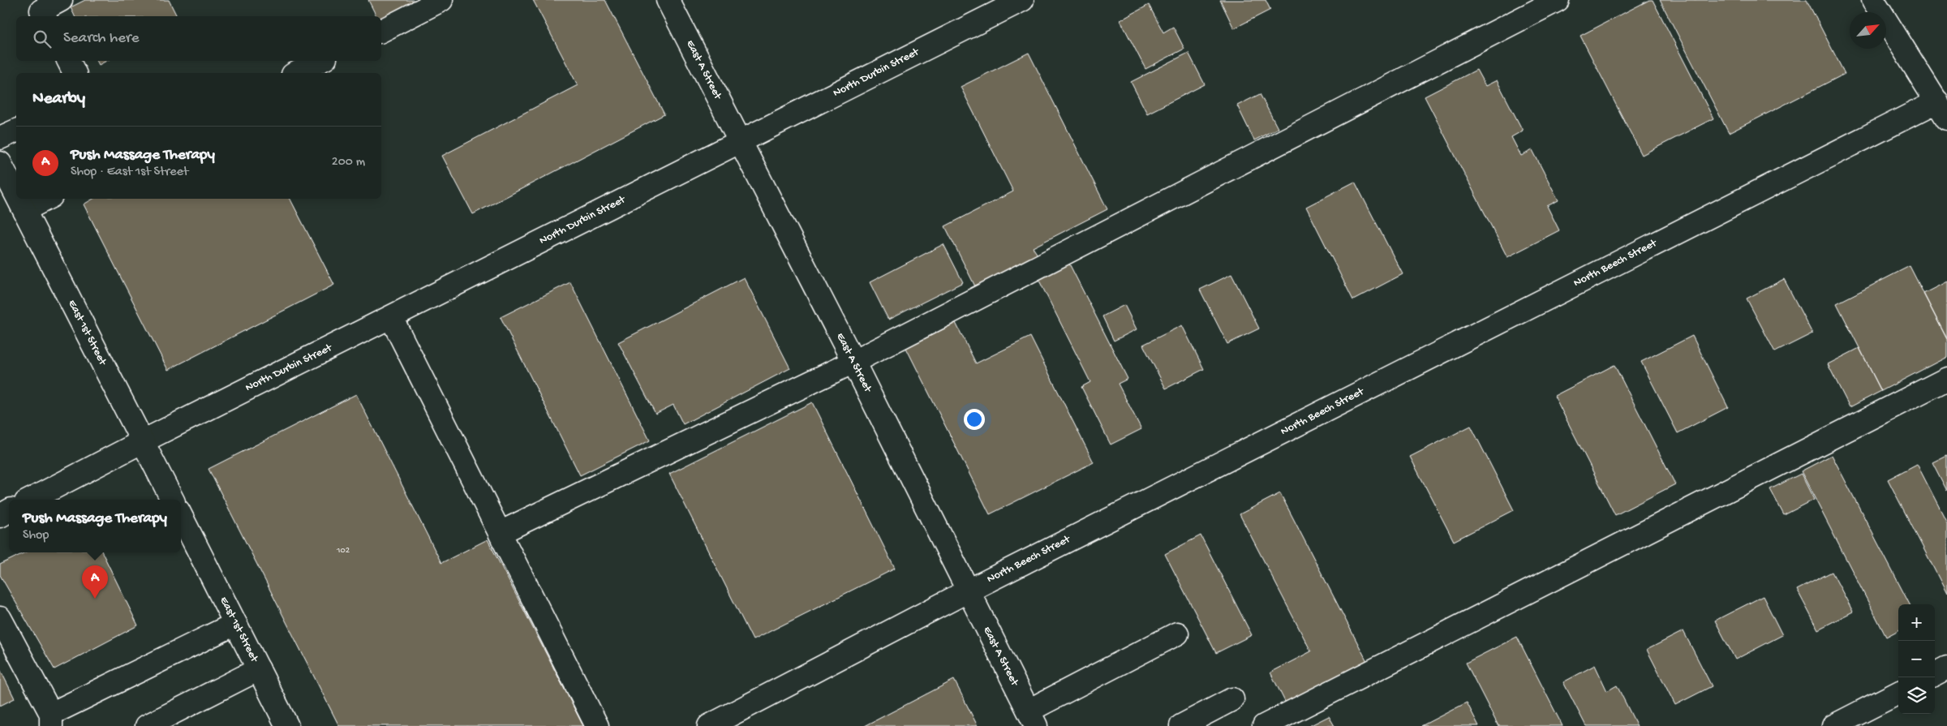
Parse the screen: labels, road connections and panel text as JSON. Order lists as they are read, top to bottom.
{
  "streets": {
    "street": [
      "East A Street",
      "North Durbin Street",
      "North Beech Street",
      "East 1st Street"
    ]
  },
  "crossings": [
    ["East A Street", "North Durbin Street"],
    ["East A Street", "North Beech Street"],
    ["North Durbin Street", "East 1st Street"]
  ],
  "house_numbers": ["102"],
  "north": "top right",
  "page": {
    "search": "Search here",
    "heading": "Nearby",
    "list": [
      {
        "mark": "A",
        "name": "Push Massage Therapy",
        "note": "Shop · East 1st Street",
        "value": "200 m"
      }
    ],
    "popup": ["Push Massage Therapy", "Shop"],
    "pins": "A",
    "map_buttons": ["+", "−"]
  }
}
